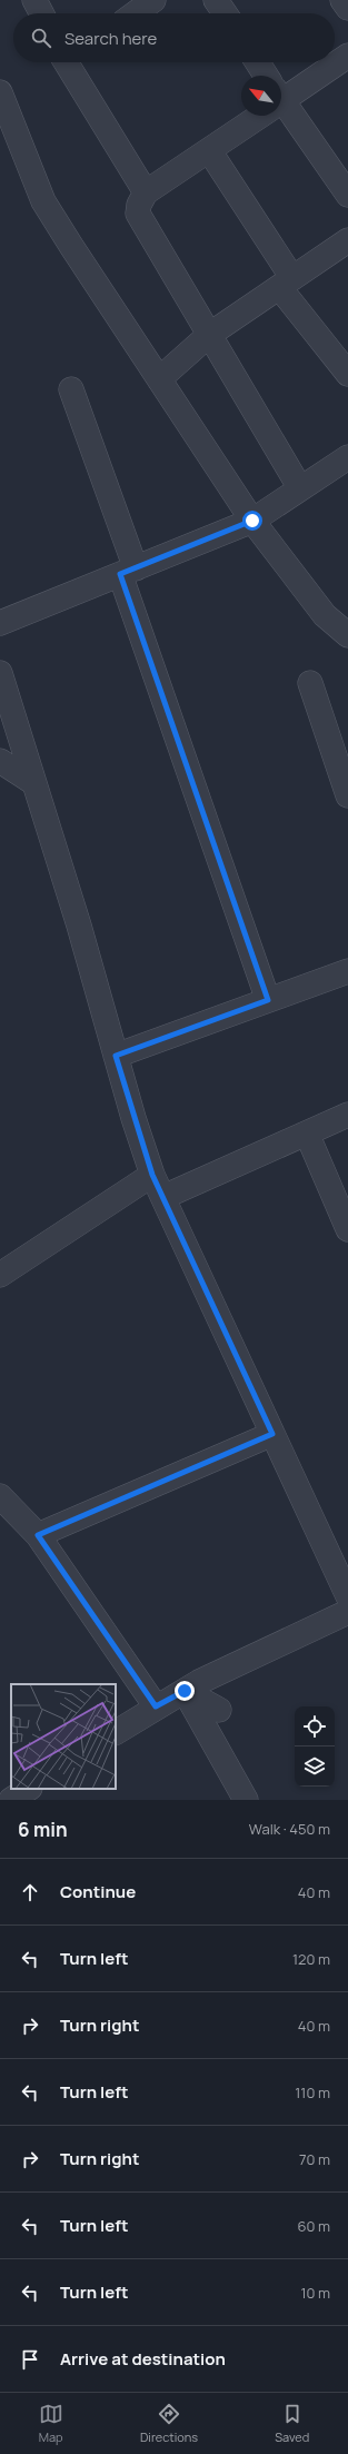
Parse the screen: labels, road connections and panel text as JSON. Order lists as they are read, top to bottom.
{
  "north": "top left",
  "page": {
    "search": "Search here",
    "heading": ["6 min", "Walk · 450 m"],
    "list": [
      ["Continue", "40 m"],
      ["Turn left", "120 m"],
      ["Turn right", "40 m"],
      ["Turn left", "110 m"],
      ["Turn right", "70 m"],
      ["Turn left", "60 m"],
      ["Turn left", "10 m"],
      "Arrive at destination"
    ],
    "nav": ["Map", "Directions", "Saved"]
  }
}
